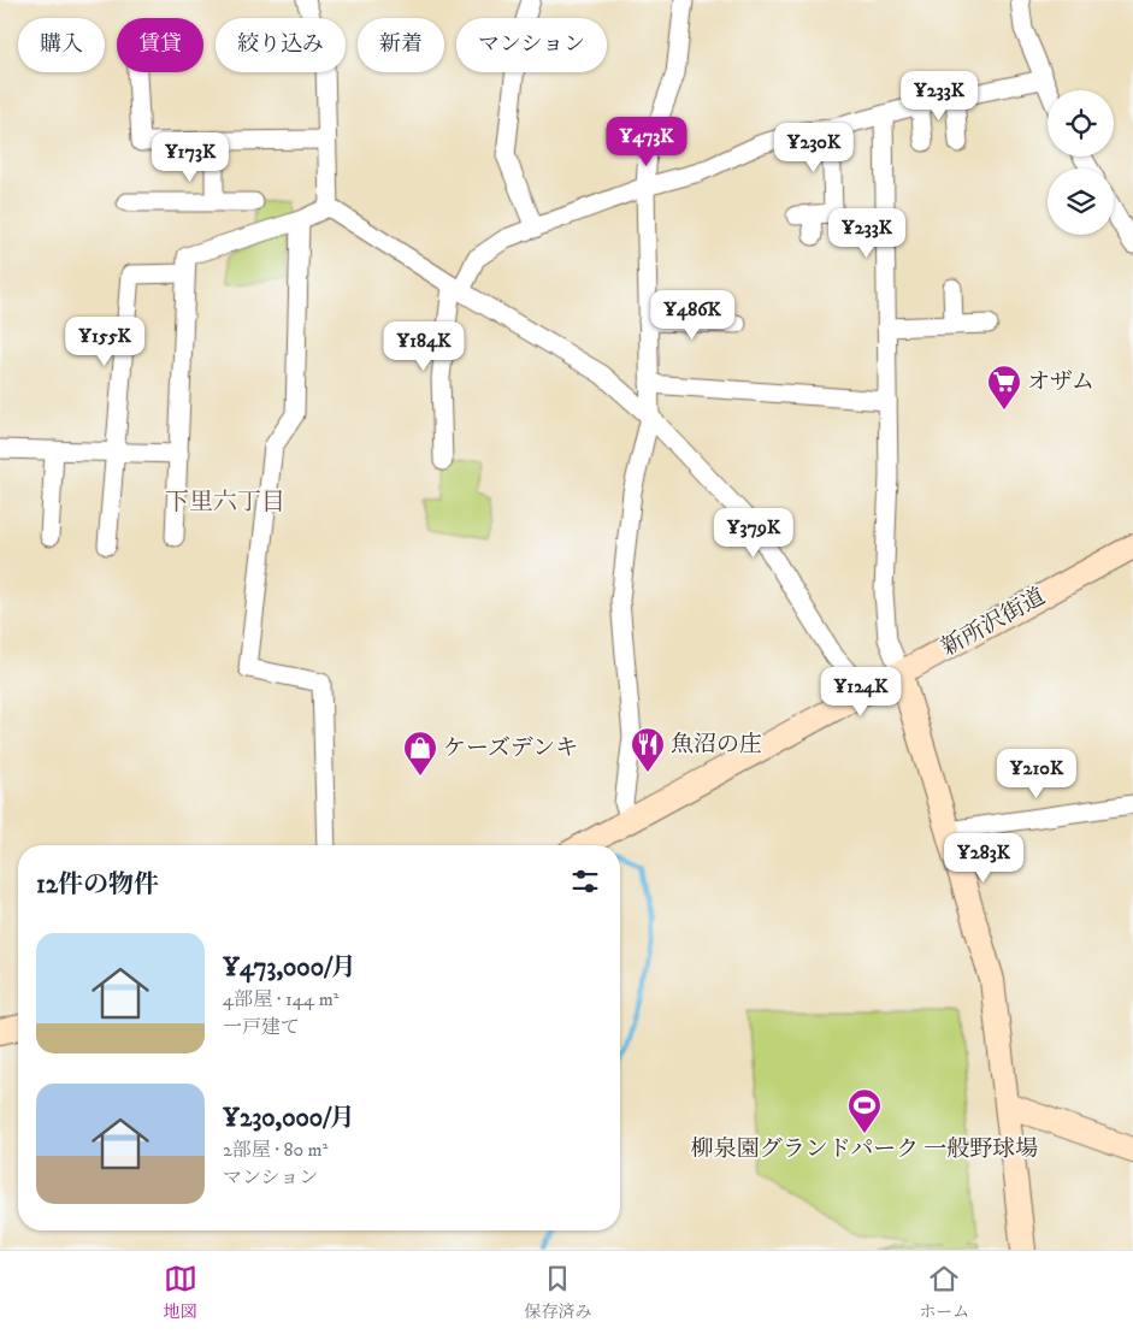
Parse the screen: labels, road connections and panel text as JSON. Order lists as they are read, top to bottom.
{
  "streets": {
    "street": ["新所沢街道"]
  },
  "districts": ["下里六丁目"],
  "places": {
    "supermarket": ["オザム"],
    "restaurant": ["魚沼の庄"],
    "shop": ["ケーズデンキ"],
    "sports": ["柳泉園グランドパーク 一般野球場"]
  },
  "page": {
    "chip": [
      "購入",
      "賃貸",
      "絞り込み",
      "新着",
      "マンション"
    ],
    "price": [
      "¥233K",
      "¥473K",
      "¥230K",
      "¥173K",
      "¥233K",
      "¥486K",
      "¥155K",
      "¥184K",
      "¥379K",
      "¥124K",
      "¥210K",
      "¥283K"
    ],
    "heading": "12件の物件",
    "list": [
      {
        "name": "¥473,000/月",
        "note": "4部屋 · 144 m² · 一戸建て"
      },
      {
        "name": "¥230,000/月",
        "note": "2部屋 · 80 m² · マンション"
      }
    ],
    "tabs": ["地図", "保存済み", "ホーム"]
  }
}
